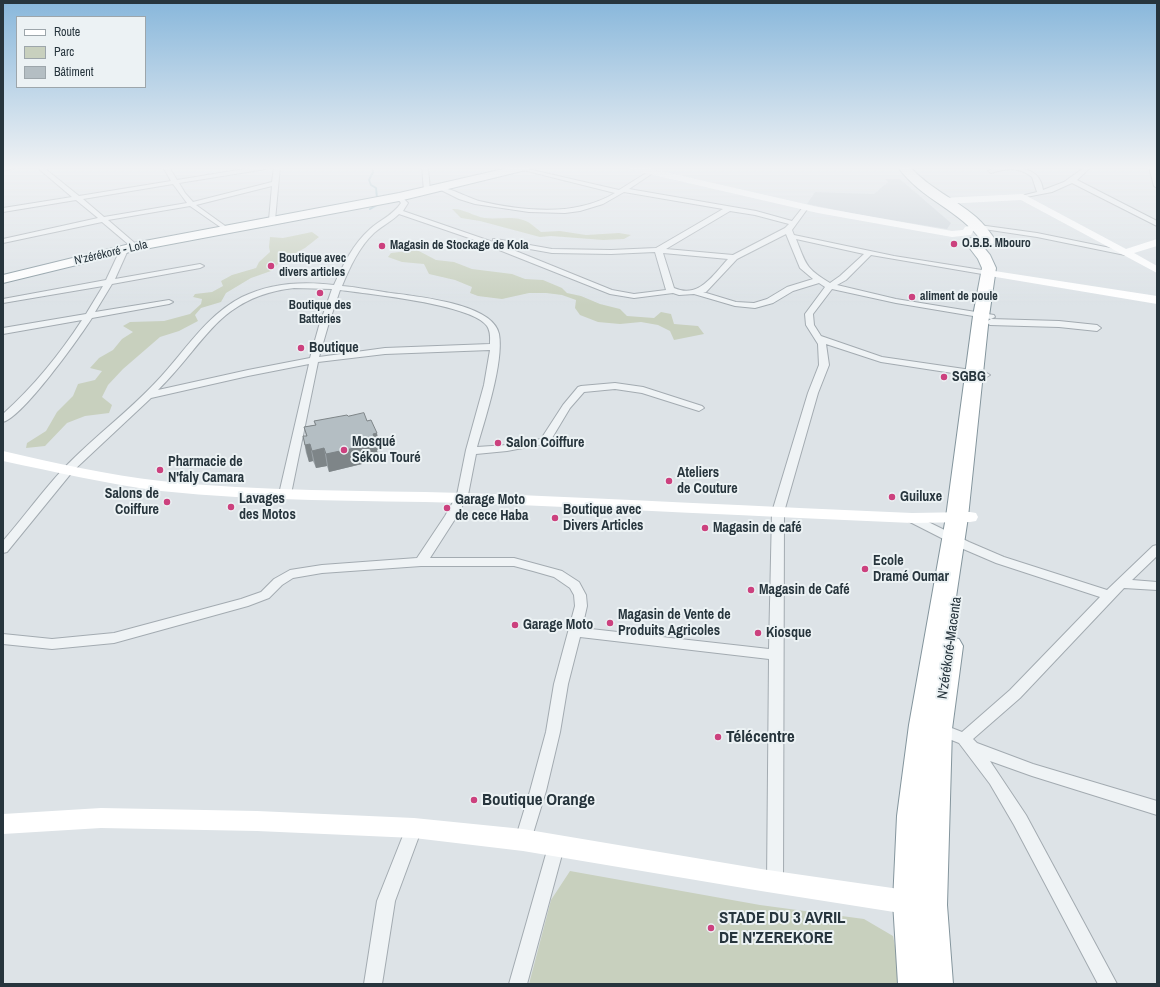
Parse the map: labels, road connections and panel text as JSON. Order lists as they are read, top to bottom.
{
  "streets": {
    "highway": ["N'zérékoré - Lola", "N'zérékoré-Macenta"]
  },
  "places": [
    "O.B.B. Mbouro",
    "Magasin de Stockage de Kola",
    "Boutique avec divers articles",
    "Boutique des Batteries",
    "aliment de poule",
    "Boutique",
    "SGBG",
    "Salon Coiffure",
    "Mosqué Sékou Touré",
    "Pharmacie de N'faly Camara",
    "Ateliers de Couture",
    "Guiluxe",
    "Salons de Coiffure",
    "Lavages des Motos",
    "Garage Moto de cece Haba",
    "Boutique avec Divers Articles",
    "Magasin de café",
    "Ecole Dramé Oumar",
    "Magasin de Café",
    "Magasin de Vente de Produits Agricoles",
    "Garage Moto",
    "Kiosque",
    "Télécentre",
    "Boutique Orange",
    "STADE DU 3 AVRIL DE N'ZEREKORE"
  ],
  "legend": ["Route", "Parc", "Bâtiment"]
}
